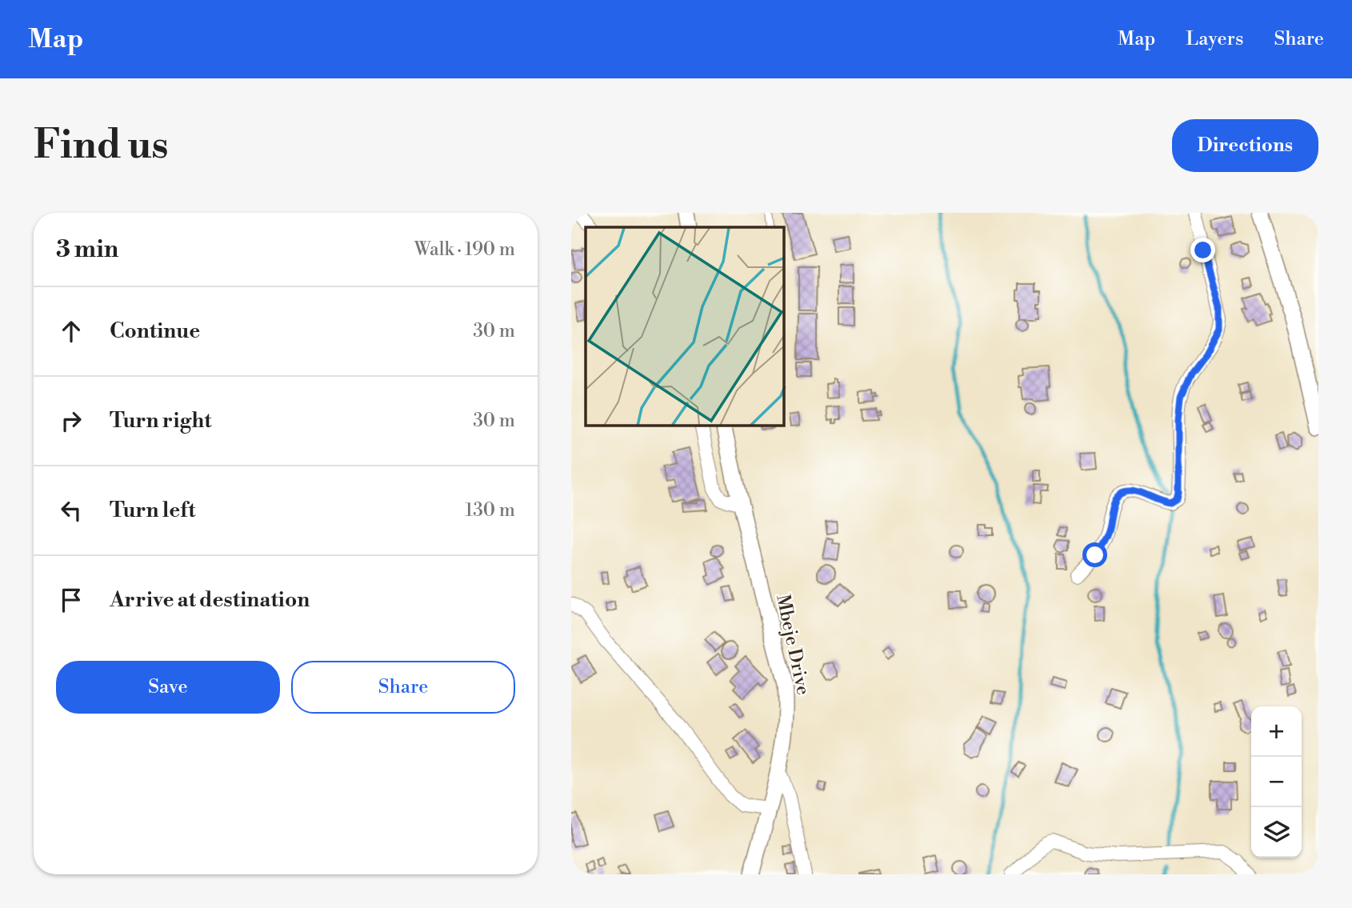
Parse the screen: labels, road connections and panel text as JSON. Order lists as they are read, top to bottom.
{
  "streets": {
    "street": ["Mbeje Drive"]
  },
  "page": {
    "header": "Map",
    "nav": ["Map", "Layers", "Share"],
    "buttons": [
      "Directions",
      ["Save", "Share"]
    ],
    "title": "Find us",
    "heading": ["3 min", "Walk · 190 m"],
    "list": [
      ["Continue", "30 m"],
      ["Turn right", "30 m"],
      ["Turn left", "130 m"],
      "Arrive at destination"
    ],
    "map_buttons": ["+", "−"]
  }
}
